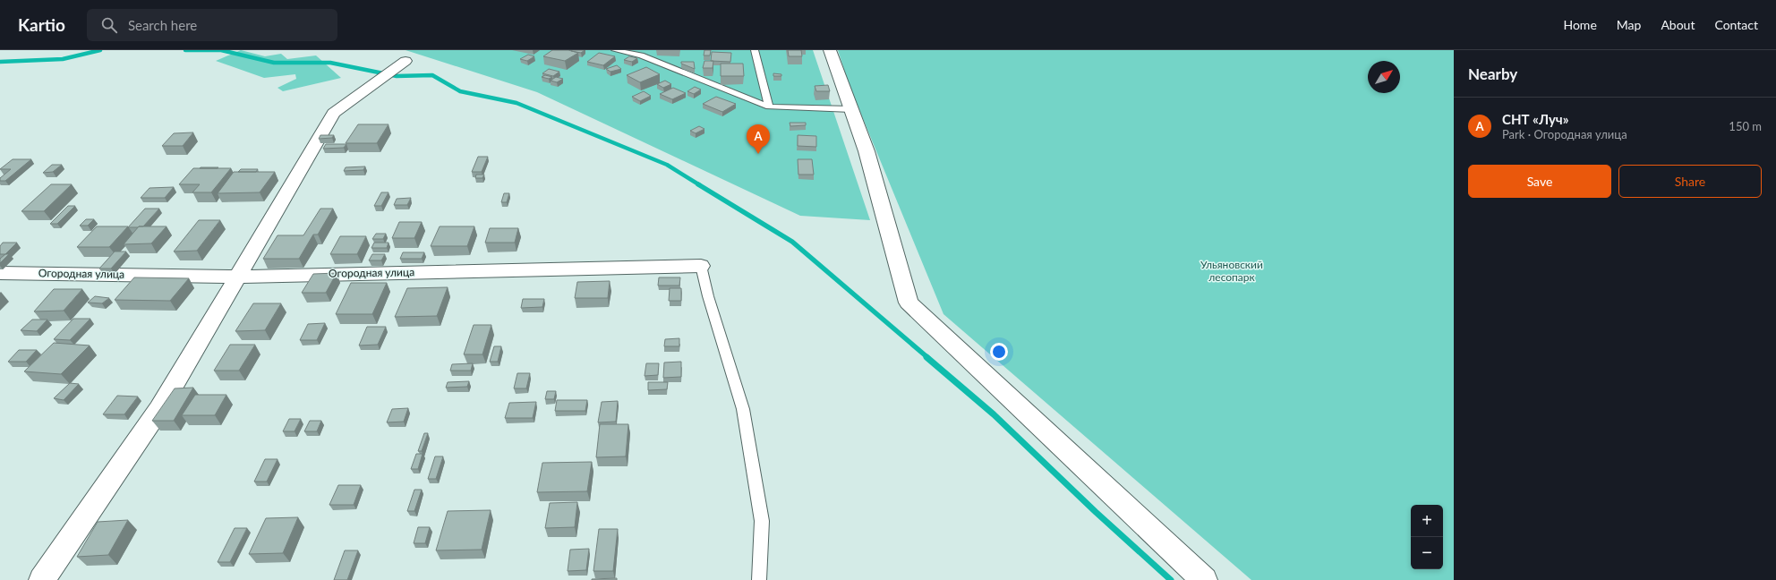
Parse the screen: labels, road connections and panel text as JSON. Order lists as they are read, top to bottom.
{
  "streets": {
    "street": ["Огородная улица"]
  },
  "parks": ["Ульяновский лесопарк"],
  "north": "top right",
  "page": {
    "header": "Kartio",
    "search": "Search here",
    "nav": [
      "Home",
      "Map",
      "About",
      "Contact"
    ],
    "heading": "Nearby",
    "list": [
      {
        "mark": "A",
        "name": "СНТ «Луч»",
        "note": "Park · Огородная улица",
        "value": "150 m"
      }
    ],
    "pins": "A",
    "buttons": ["Save", "Share"],
    "map_buttons": ["+", "−"]
  }
}
